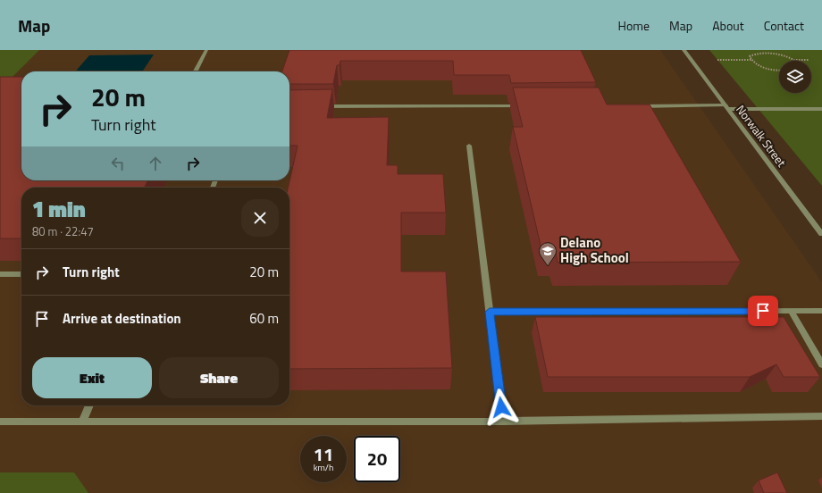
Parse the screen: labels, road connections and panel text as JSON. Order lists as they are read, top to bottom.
{
  "streets": {
    "street": ["Norwalk Street"]
  },
  "places": {
    "school or university": ["Delano High School"]
  },
  "page": {
    "header": "Map",
    "nav": [
      "Home",
      "Map",
      "About",
      "Contact"
    ],
    "turn": ["20 m", "Turn right"],
    "heading": ["1 min", "80 m · 22:47"],
    "list": [
      {
        "name": "Turn right",
        "value": "20 m"
      },
      {
        "name": "Arrive at destination",
        "value": "60 m"
      }
    ],
    "buttons": ["Exit", "Share"],
    "speed": "11 km/h",
    "limit": "20"
  }
}
